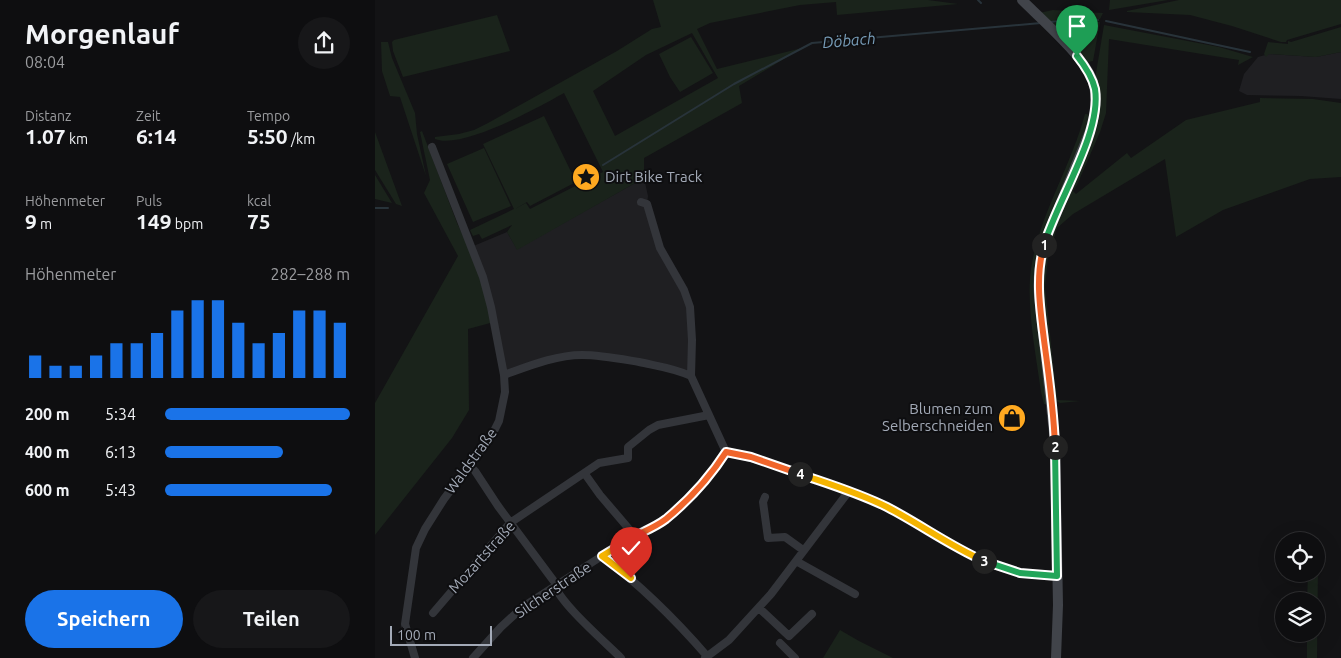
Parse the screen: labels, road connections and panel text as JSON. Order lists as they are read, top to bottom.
{
  "streets": {
    "street": ["Waldstraße", "Mozartstraße", "Silcherstraße"]
  },
  "water": ["Döbach"],
  "places": {
    "place": ["Dirt Bike Track"],
    "shop": ["Blumen zum Selberschneiden"]
  },
  "scale_bar": "100 m",
  "page": {
    "heading": ["Morgenlauf", "08:04"],
    "stats": [
      ["Distanz", "1.07 km"],
      ["Zeit", "6:14"],
      ["Tempo", "5:50 /km"],
      ["Höhenmeter", "9 m"],
      ["Puls", "149 bpm"],
      ["kcal", "75"]
    ],
    "pins": [
      "1",
      "2",
      "4",
      "3"
    ],
    "chart": ["Höhenmeter", "282–288 m"],
    "list": [
      {
        "name": "200 m",
        "note": "5:34"
      },
      {
        "name": "400 m",
        "note": "6:13"
      },
      {
        "name": "600 m",
        "note": "5:43"
      }
    ],
    "buttons": ["Speichern", "Teilen"],
    "scale": "100 m"
  }
}
